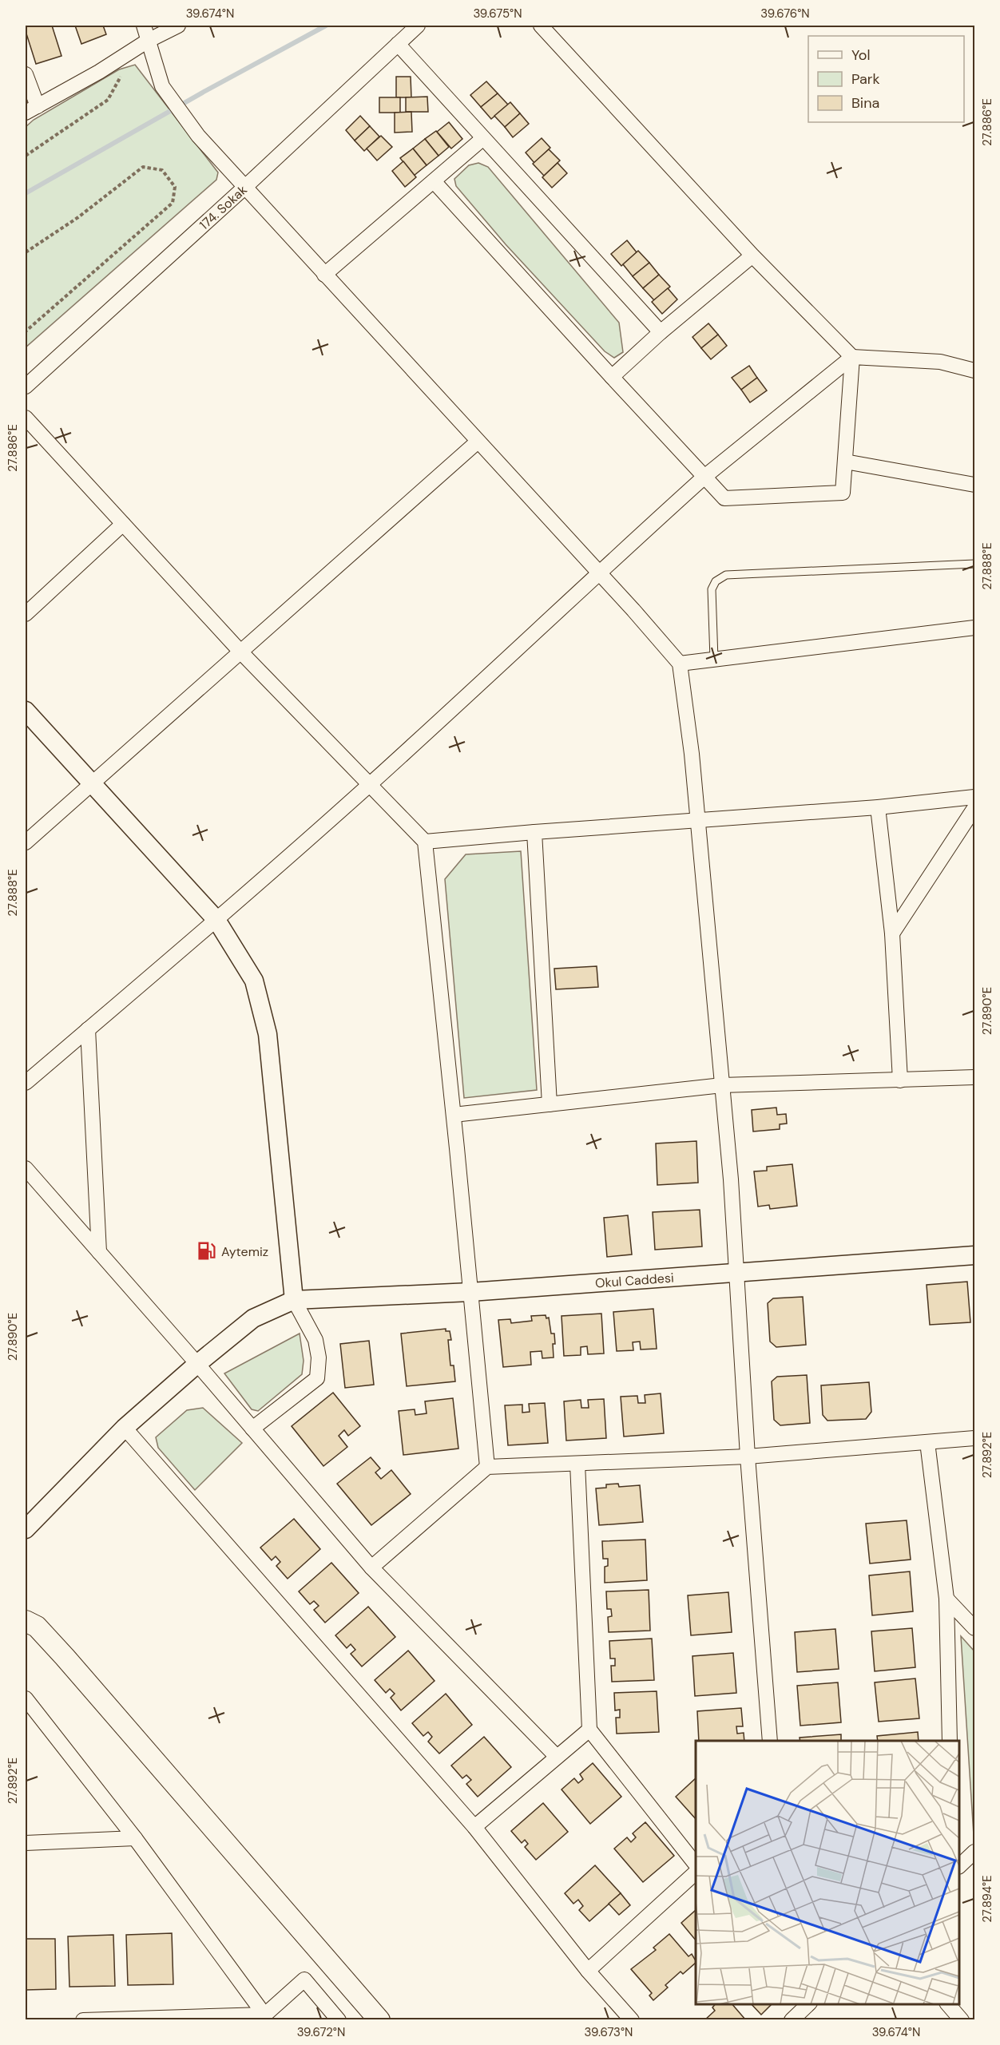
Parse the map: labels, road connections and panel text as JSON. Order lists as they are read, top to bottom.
{
  "streets": {
    "street": ["174. Sokak", "Okul Caddesi"]
  },
  "places": {
    "fuel station": ["Aytemiz"]
  },
  "legend": ["Yol", "Park", "Bina"],
  "coordinates": [
    "39.674°N",
    "39.675°N",
    "39.676°N",
    "27.886°E",
    "27.888°E",
    "27.890°E",
    "27.892°E",
    "27.894°E",
    "39.672°N",
    "39.673°N"
  ]
}
